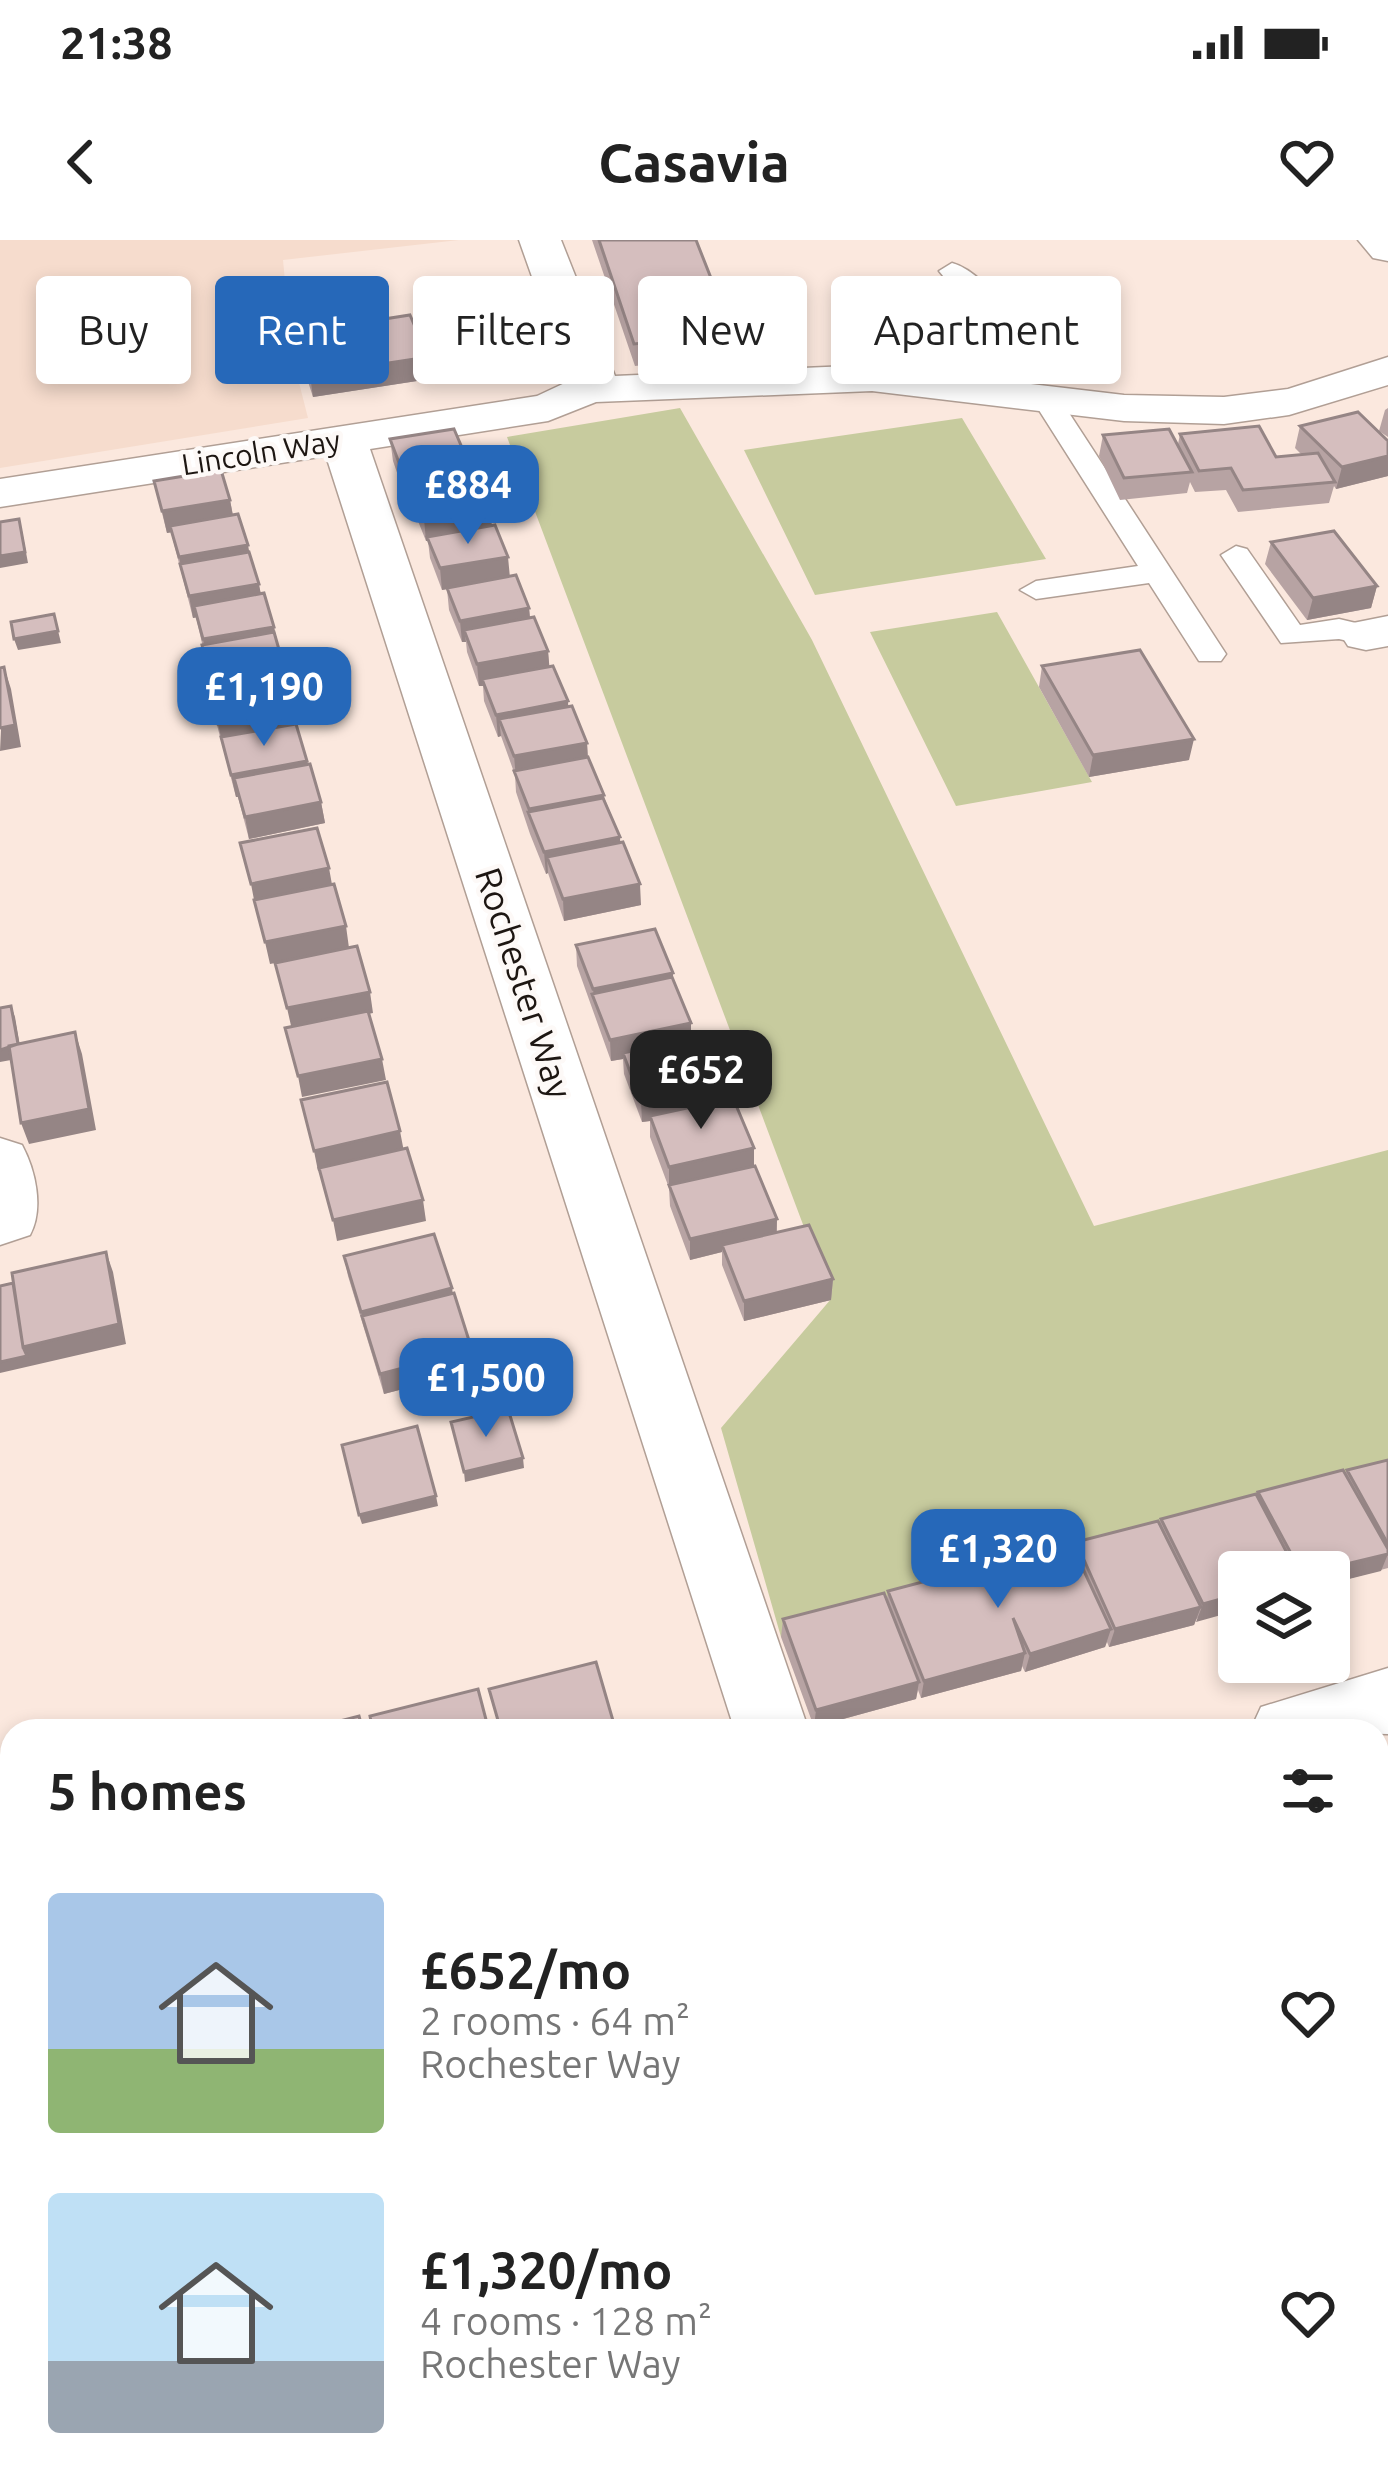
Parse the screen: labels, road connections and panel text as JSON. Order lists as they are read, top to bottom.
{
  "streets": {
    "street": ["Lincoln Way", "Rochester Way"]
  },
  "crossings": [
    ["Lincoln Way", "Rochester Way"]
  ],
  "page": {
    "status": "21:38",
    "header": "Casavia",
    "chip": [
      "Buy",
      "Rent",
      "Filters",
      "New",
      "Apartment"
    ],
    "price": [
      "£884",
      "£1,190",
      "£652",
      "£1,500",
      "£1,320"
    ],
    "heading": "5 homes",
    "list": [
      {
        "name": "£652/mo",
        "note": "2 rooms · 64 m² · Rochester Way"
      },
      {
        "name": "£1,320/mo",
        "note": "4 rooms · 128 m² · Rochester Way"
      }
    ]
  }
}
